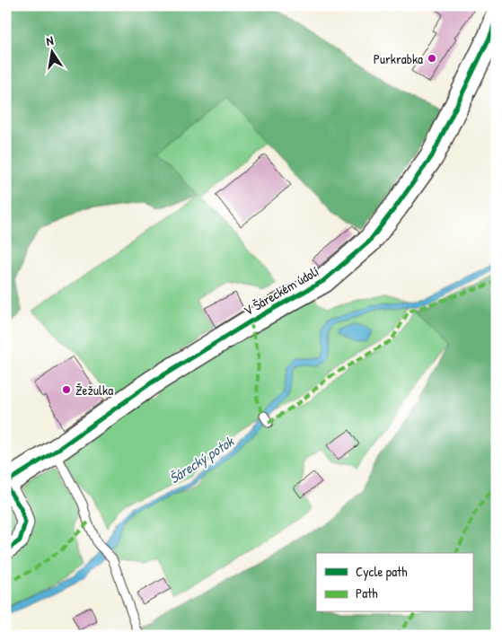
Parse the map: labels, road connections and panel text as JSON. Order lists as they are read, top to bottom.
{
  "streets": {
    "street": ["V Šáreckém údolí"]
  },
  "water": ["Šárecký potok"],
  "places": ["Purkrabka", "Žežulka"],
  "legend": ["Cycle path", "Path"],
  "north": "top"
}
